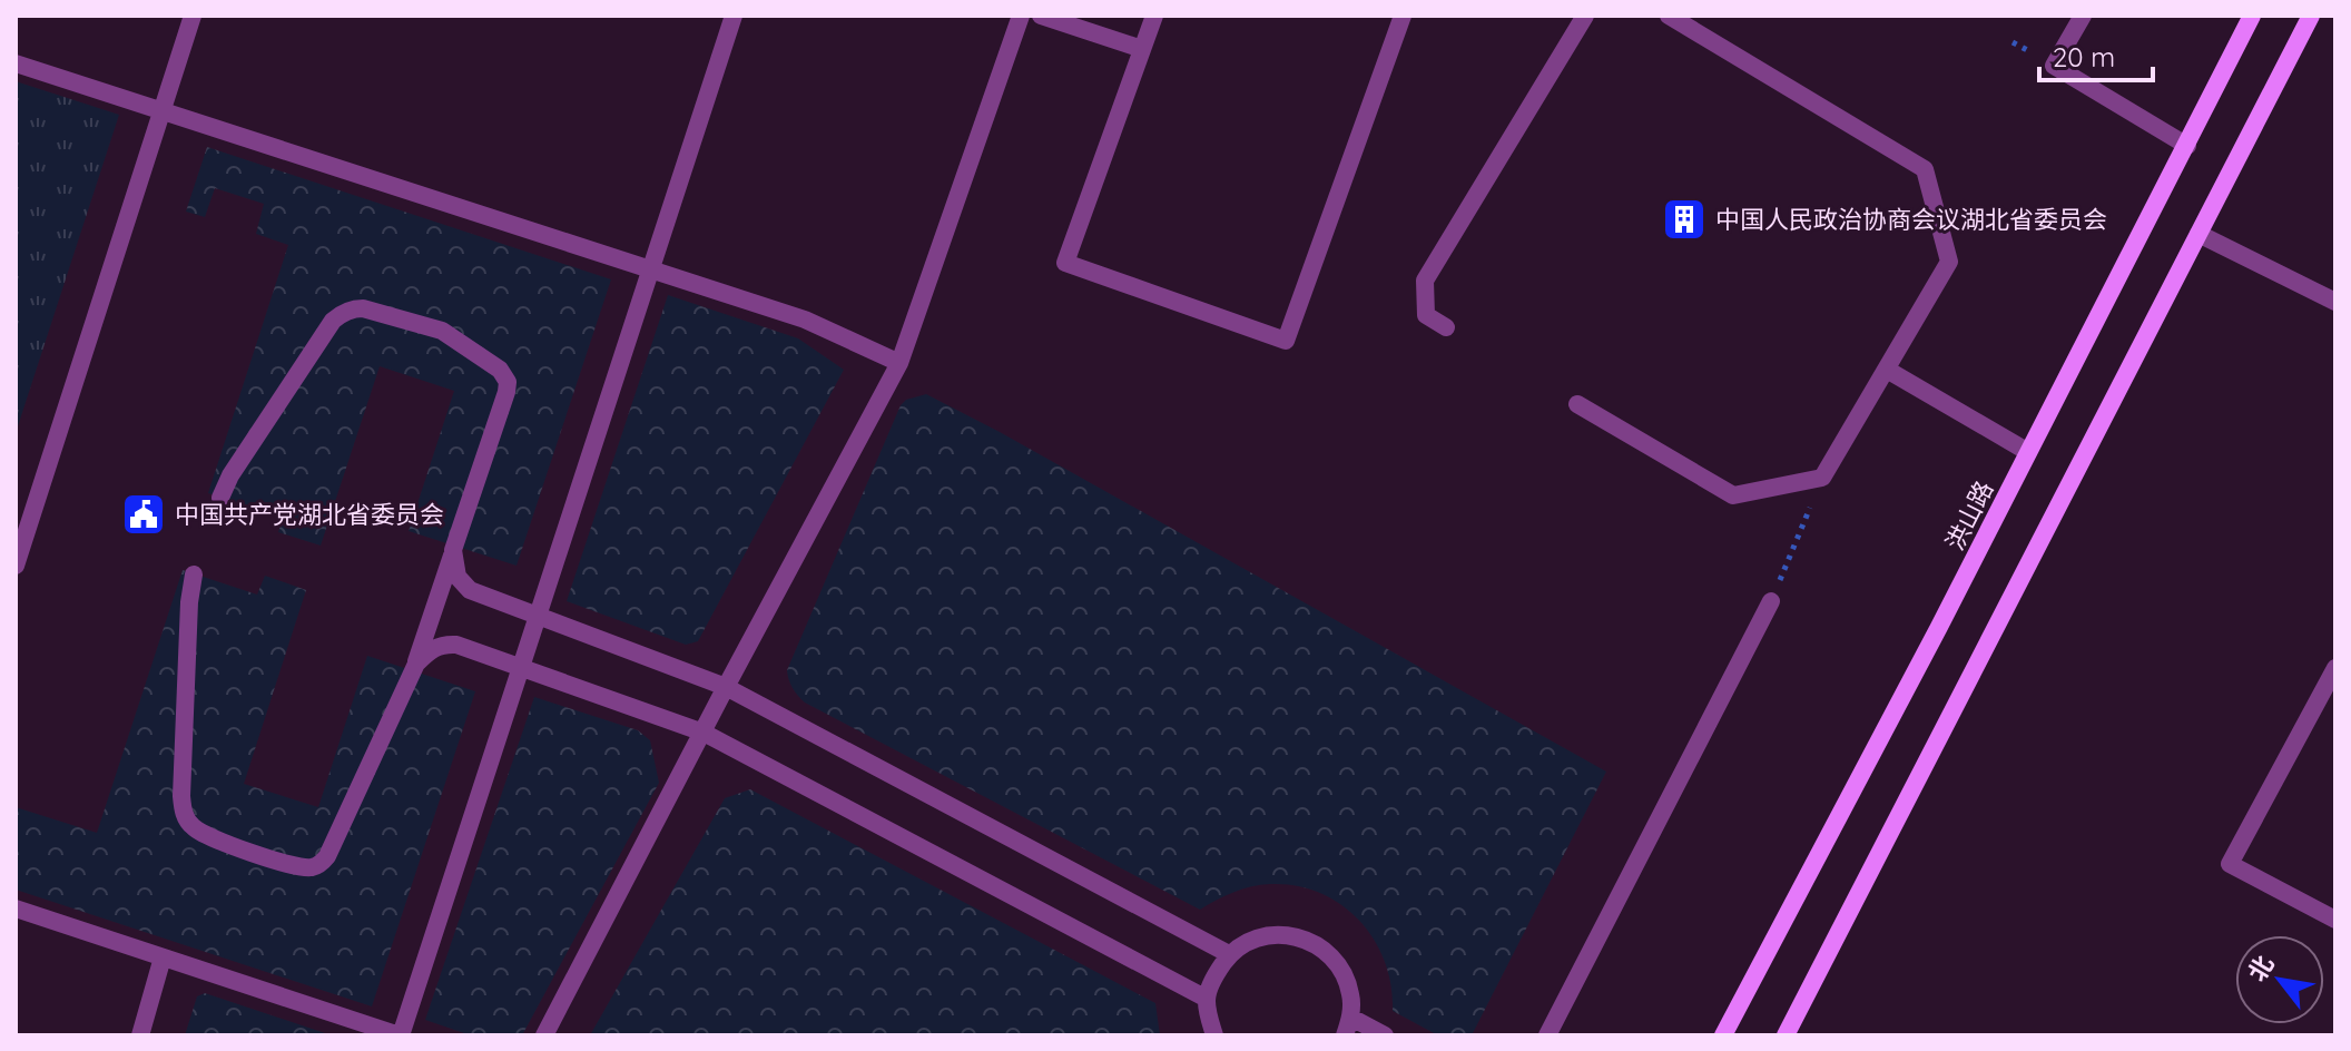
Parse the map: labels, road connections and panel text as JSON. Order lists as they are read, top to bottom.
{
  "streets": {
    "main road": ["洪山路"]
  },
  "places": {
    "building": ["中国人民政治协商会议湖北省委员会"],
    "public building": ["中国共产党湖北省委员会"]
  },
  "scale_bar": "20 m",
  "north": "top left"
}
